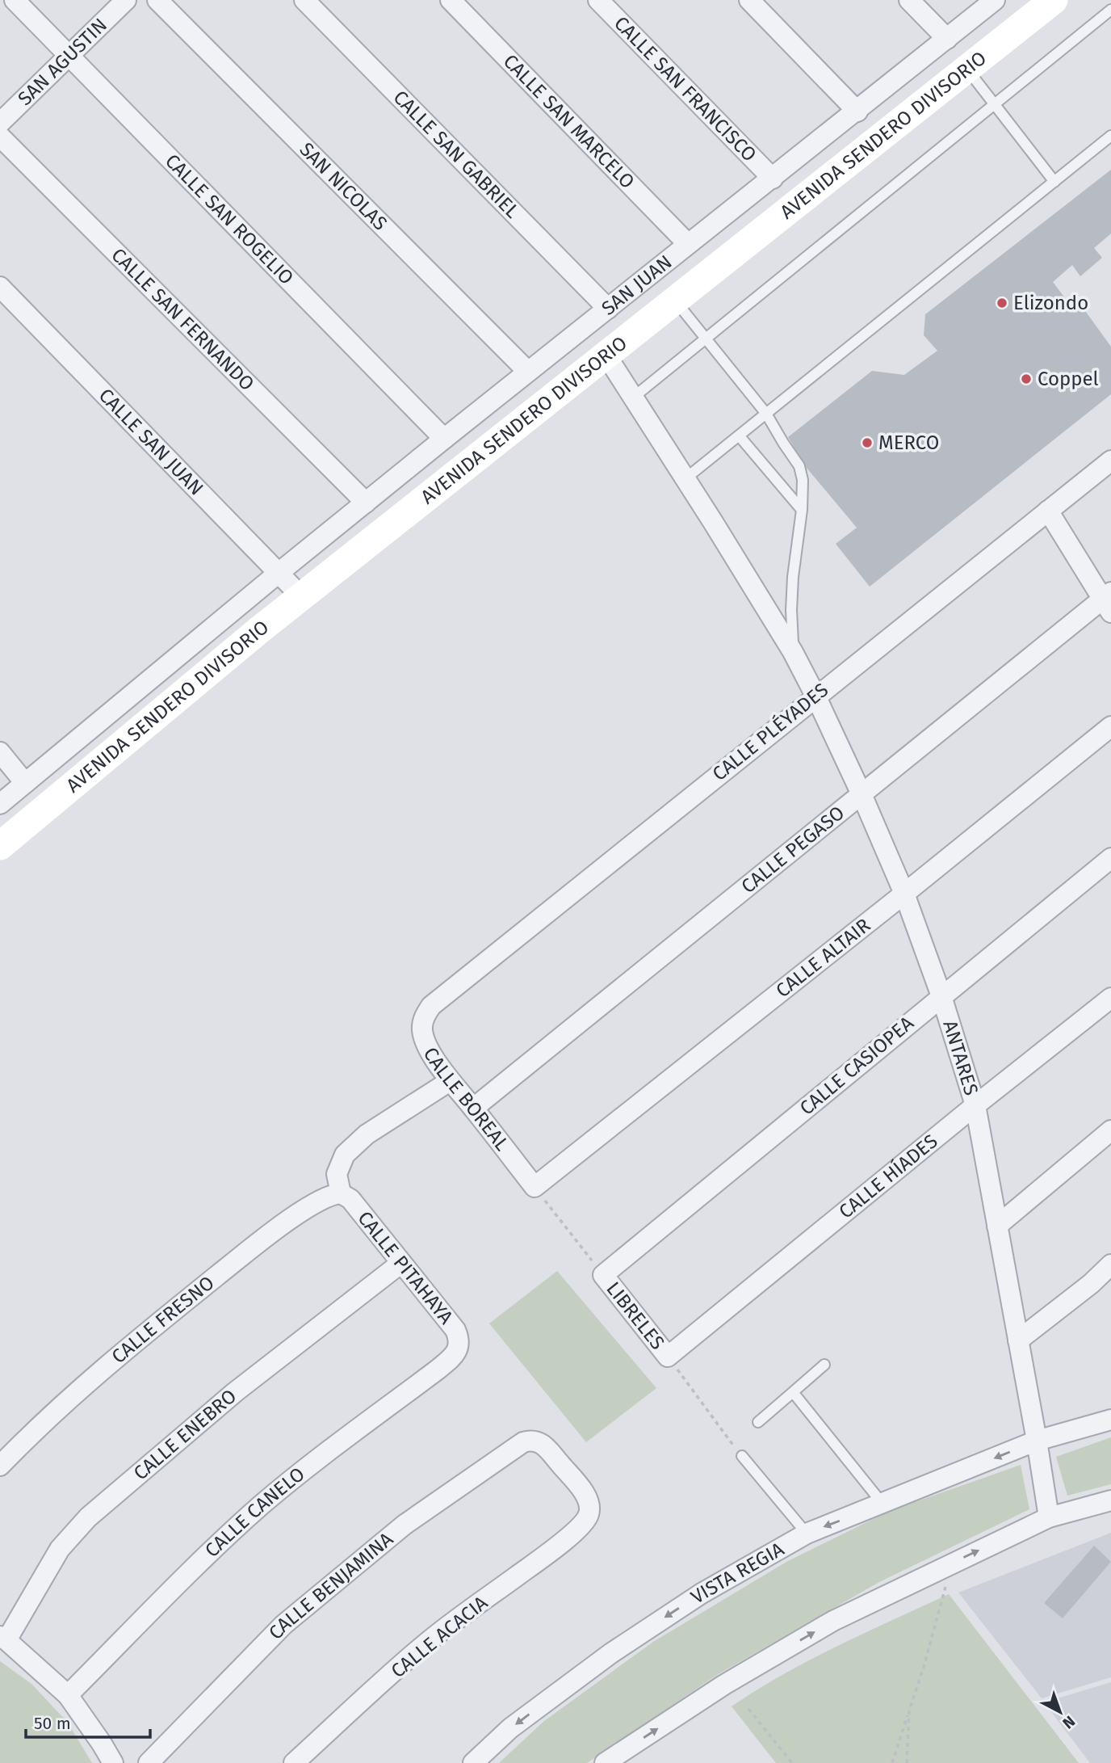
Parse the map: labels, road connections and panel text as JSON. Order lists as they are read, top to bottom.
{
  "streets": {
    "street": [
      "SAN AGUSTIN",
      "CALLE SAN FRANCISCO",
      "CALLE SAN MARCELO",
      "AVENIDA SENDERO DIVISORIO",
      "CALLE SAN GABRIEL",
      "SAN NICOLAS",
      "CALLE SAN ROGELIO",
      "SAN JUAN",
      "CALLE SAN FERNANDO",
      "CALLE SAN JUAN",
      "CALLE PLÉYADES",
      "CALLE PEGASO",
      "CALLE ALTAIR",
      "ANTARES",
      "CALLE CASIOPEA",
      "CALLE BOREAL",
      "CALLE HÍADES",
      "CALLE PITAHAYA",
      "LIBRELES",
      "CALLE FRESNO",
      "CALLE ENEBRO",
      "CALLE CANELO",
      "VISTA REGIA",
      "CALLE BENJAMINA",
      "CALLE ACACIA"
    ]
  },
  "crossings": [
    ["SAN AGUSTIN", "CALLE SAN ROGELIO"],
    ["CALLE SAN FRANCISCO", "SAN JUAN"],
    ["CALLE SAN MARCELO", "SAN JUAN"],
    ["AVENIDA SENDERO DIVISORIO", "SAN JUAN"],
    ["AVENIDA SENDERO DIVISORIO", "CALLE SAN JUAN"],
    ["AVENIDA SENDERO DIVISORIO", "ANTARES"],
    ["CALLE SAN GABRIEL", "SAN JUAN"],
    ["SAN NICOLAS", "SAN JUAN"],
    ["CALLE SAN ROGELIO", "SAN JUAN"],
    ["SAN JUAN", "CALLE SAN FERNANDO"],
    ["SAN JUAN", "CALLE SAN JUAN"],
    ["CALLE PLÉYADES", "ANTARES"],
    ["CALLE PLÉYADES", "CALLE BOREAL"],
    ["CALLE PEGASO", "ANTARES"],
    ["CALLE PEGASO", "CALLE BOREAL"],
    ["CALLE ALTAIR", "ANTARES"],
    ["CALLE ALTAIR", "CALLE BOREAL"],
    ["ANTARES", "CALLE CASIOPEA"],
    ["ANTARES", "CALLE HÍADES"],
    ["ANTARES", "VISTA REGIA"],
    ["CALLE CASIOPEA", "LIBRELES"],
    ["CALLE HÍADES", "LIBRELES"],
    ["CALLE PITAHAYA", "CALLE FRESNO"],
    ["CALLE PITAHAYA", "CALLE ENEBRO"],
    ["CALLE PITAHAYA", "CALLE CANELO"],
    ["CALLE BENJAMINA", "CALLE ACACIA"]
  ],
  "places": ["Elizondo", "Coppel", "MERCO"],
  "scale_bar": "50 m",
  "north": "bottom right"
}
